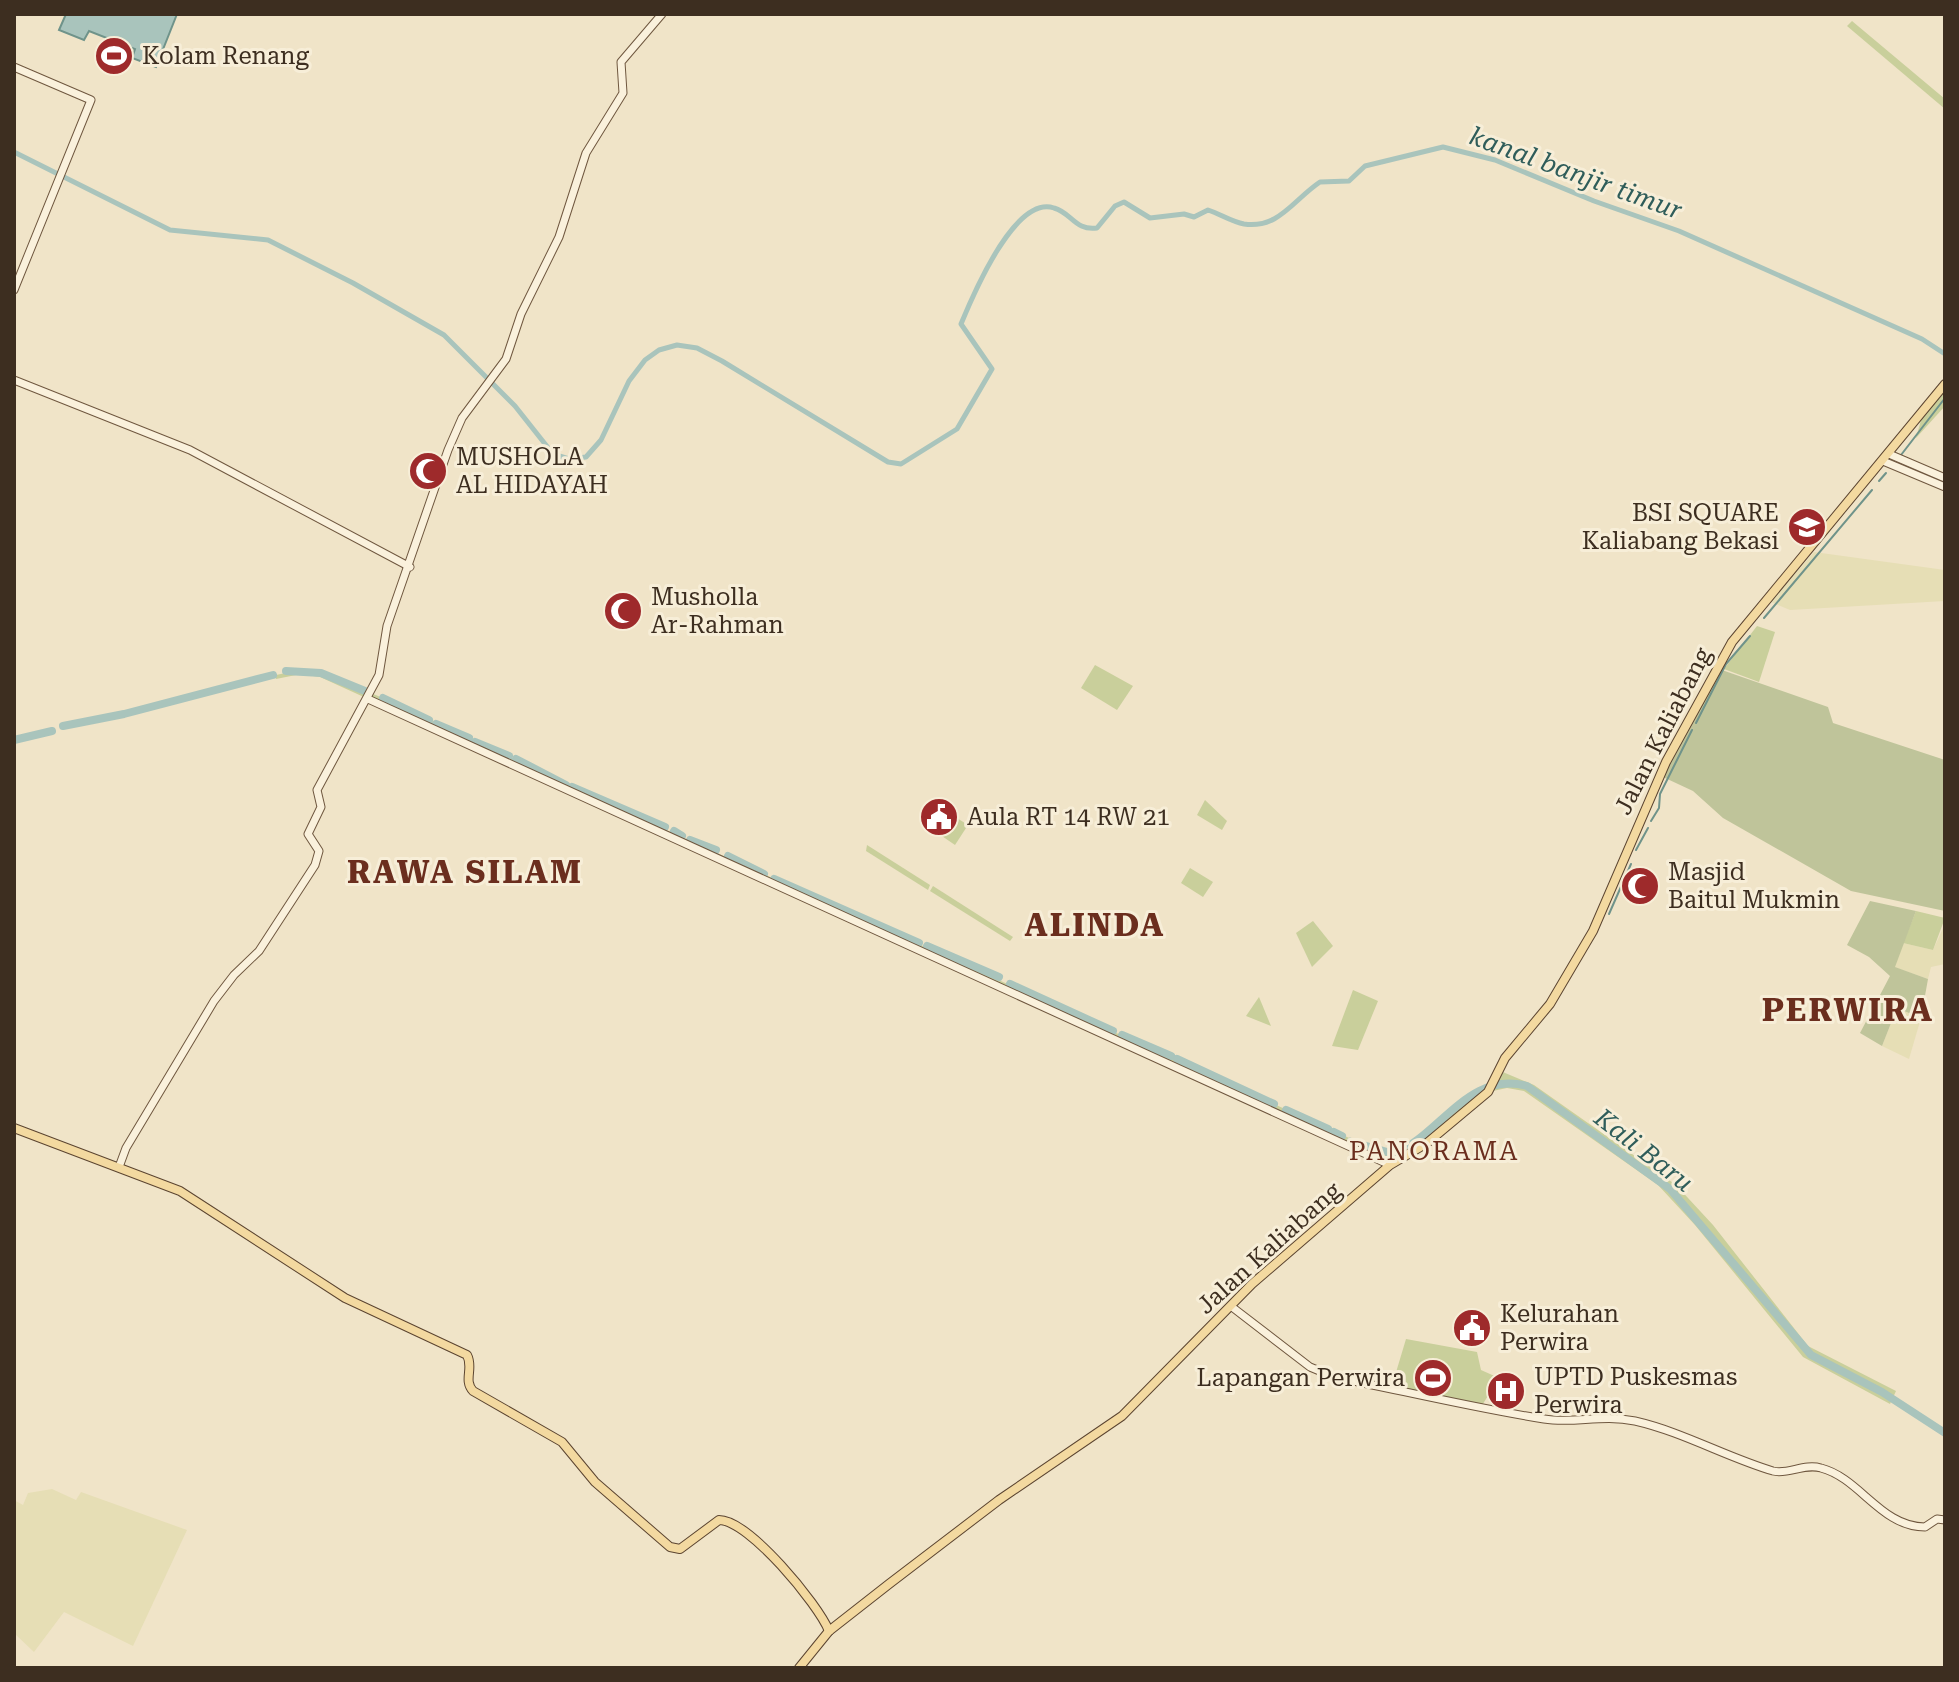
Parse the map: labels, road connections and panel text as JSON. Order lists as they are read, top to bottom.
{
  "streets": {
    "main road": ["Jalan Kaliabang"]
  },
  "districts": [
    "RAWA SILAM",
    "ALINDA",
    "PERWIRA",
    "PANORAMA"
  ],
  "water": ["kanal banjir timur", "Kali Baru"],
  "places": {
    "sports": ["Kolam Renang", "Lapangan Perwira"],
    "mosque": ["MUSHOLA AL HIDAYAH", "Musholla Ar-Rahman", "Masjid Baitul Mukmin"],
    "school or university": ["BSI SQUARE Kaliabang Bekasi"],
    "public building": ["Aula RT 14 RW 21", "Kelurahan Perwira"],
    "hospital": ["UPTD Puskesmas Perwira"]
  }
}
